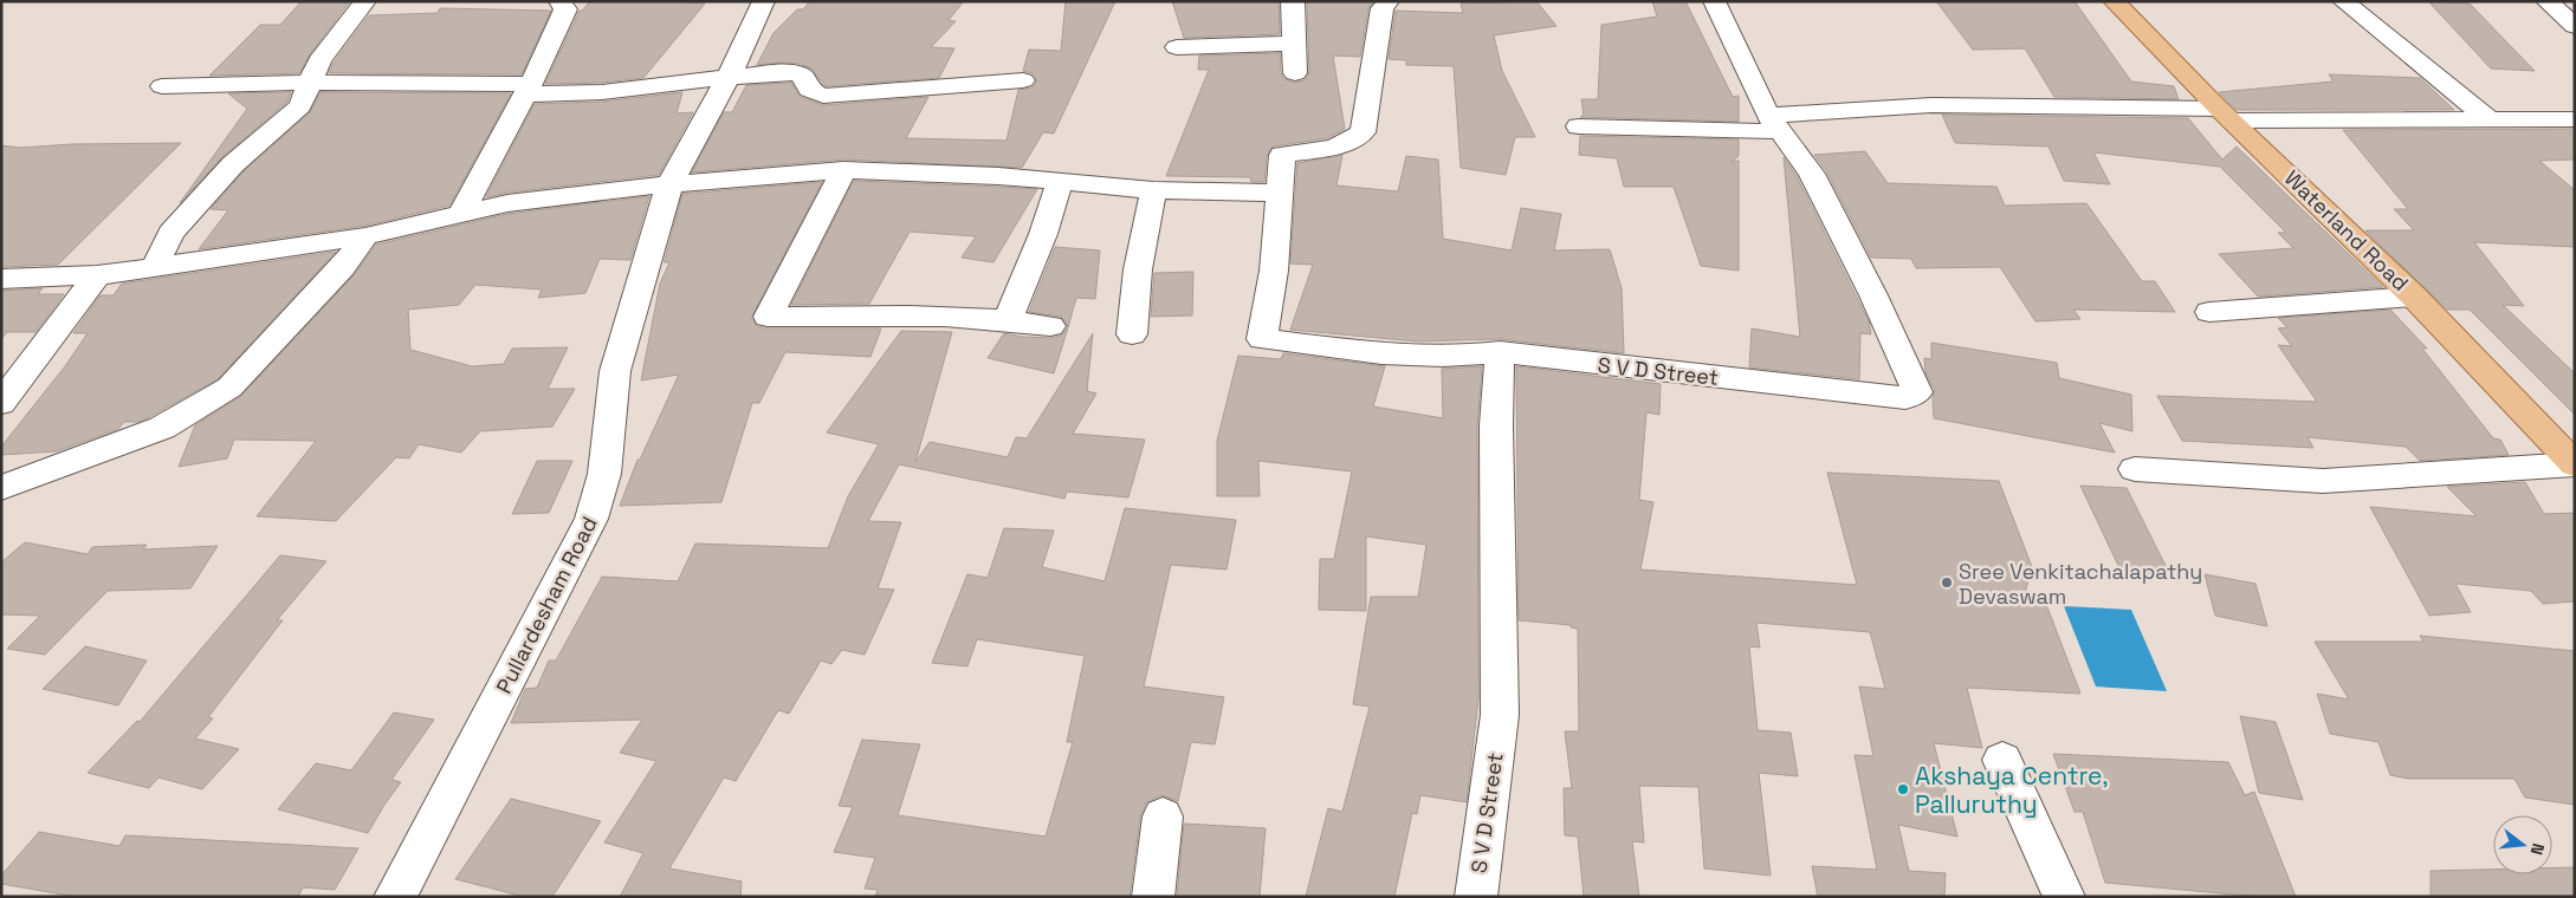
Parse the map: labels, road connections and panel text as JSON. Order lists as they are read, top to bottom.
{
  "streets": {
    "main road": ["Waterland Road"],
    "street": ["S V D Street", "Pullardesham Road"]
  },
  "places": ["Sree Venkitachalapathy Devaswam", "Akshaya Centre, Palluruthy"],
  "north": "right"
}
